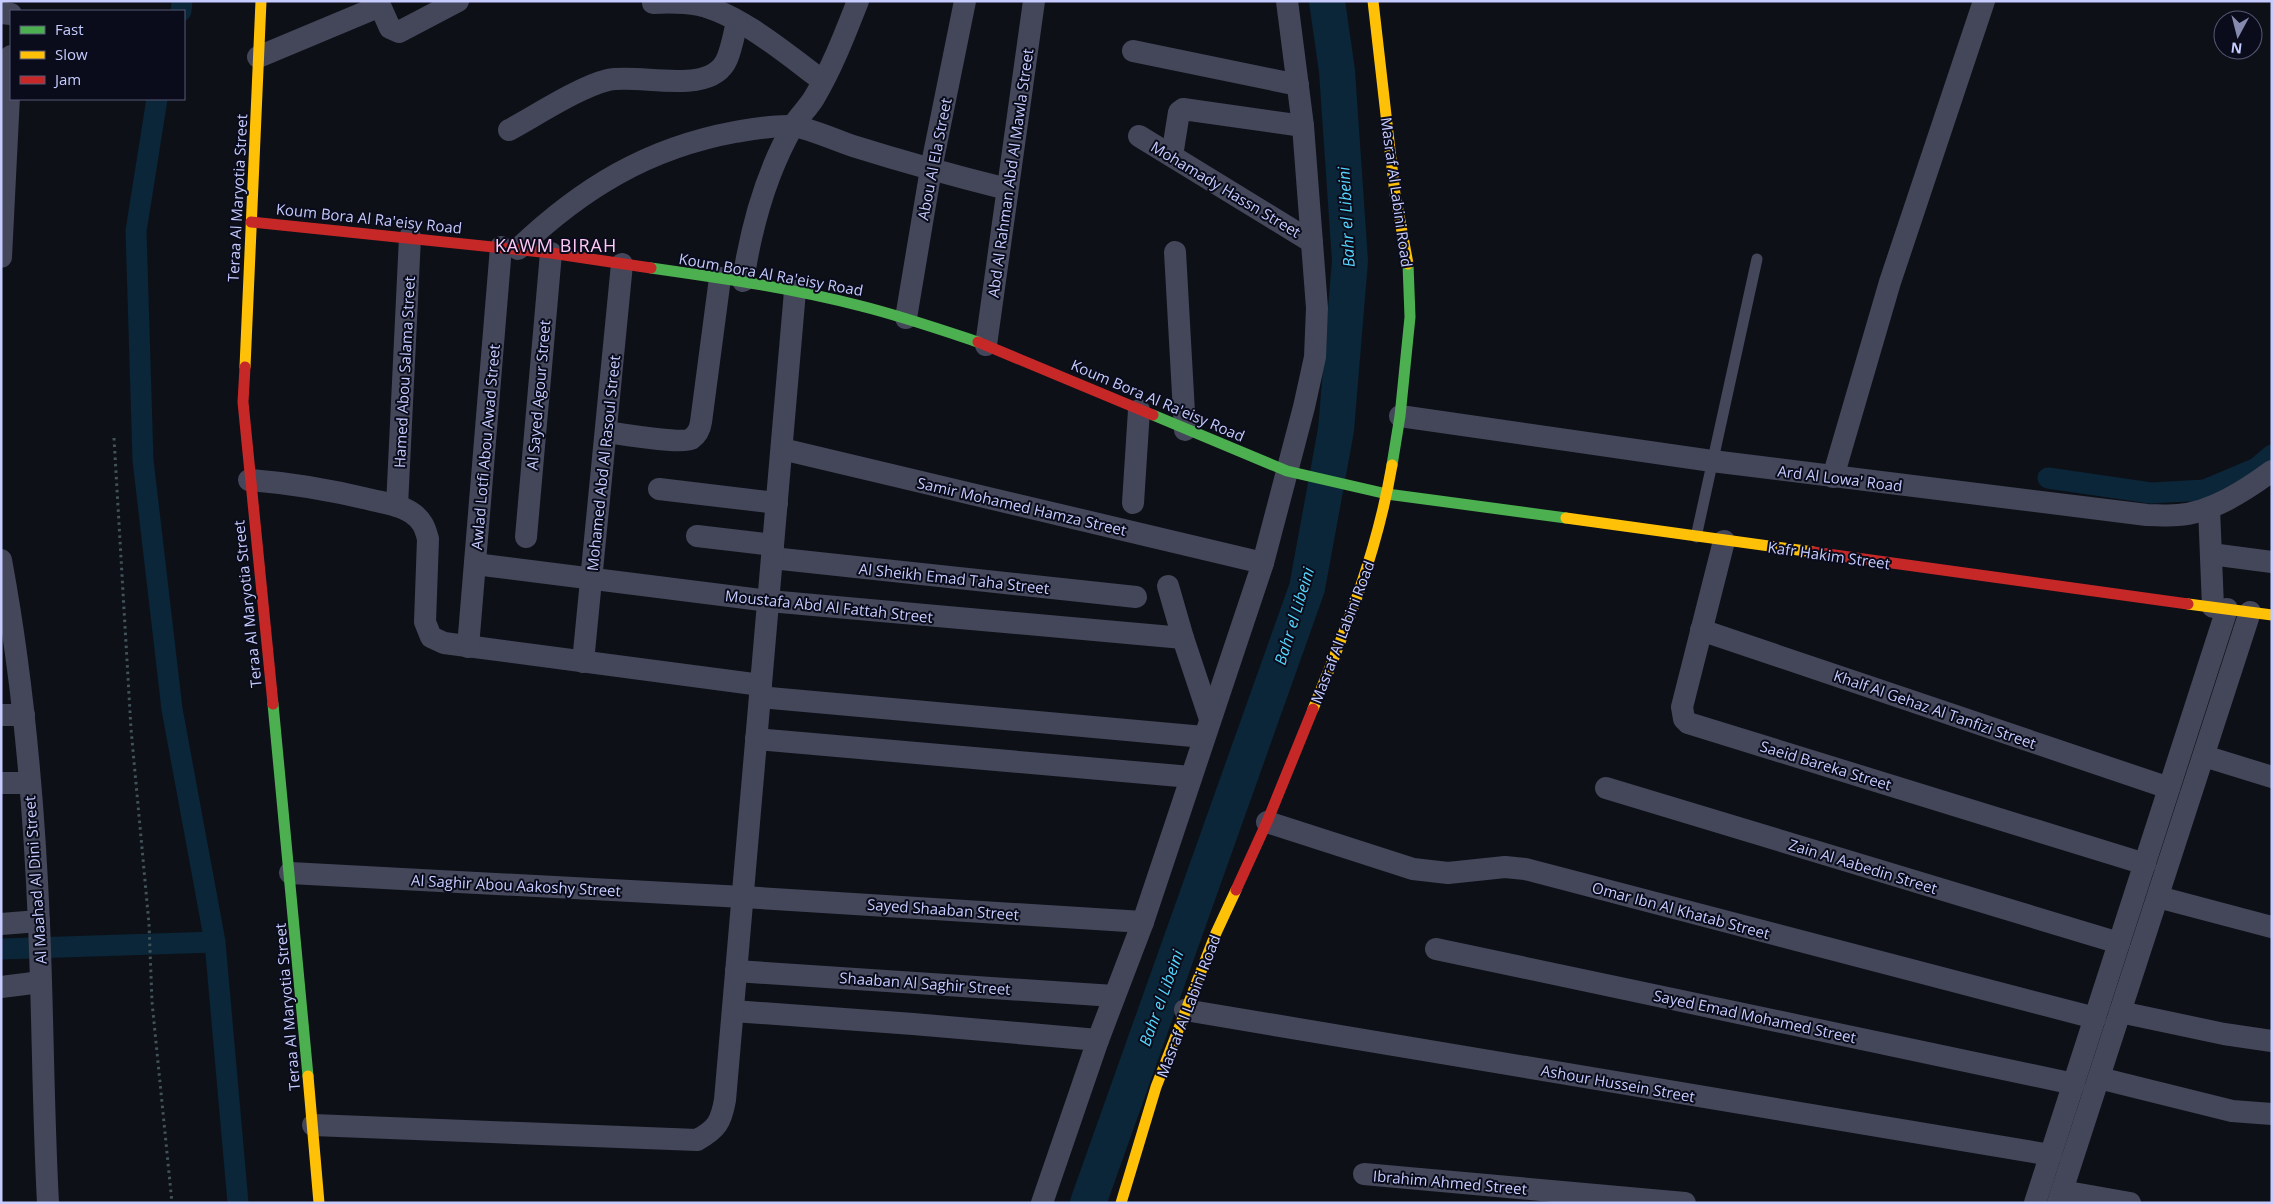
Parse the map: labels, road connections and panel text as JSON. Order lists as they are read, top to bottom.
{
  "streets": {
    "street": [
      "Abou Al Ela Street",
      "Abd Al Rahman Abd Al Mawla Street",
      "Mohamady Hassn Street",
      "Masraf Al Labini Road",
      "Teraa Al Maryotia Street",
      "Koum Bora Al Ra'eisy Road",
      "Hamed Abou Salama Street",
      "Al Sayed Agour Street",
      "Awlad Lotfi Abou Awad Street",
      "Mohamed Abd Al Rasoul Street",
      "Ard Al Lowa' Road",
      "Samir Mohamed Hamza Street",
      "Kafr Hakim Street",
      "Al Sheikh Emad Taha Street",
      "Moustafa Abd Al Fattah Street",
      "Khalf Al Gehaz Al Tanfizi Street",
      "Saeid Bareka Street",
      "Zain Al Aabedin Street",
      "Al Maahad Al Dini Street",
      "Al Saghir Abou Aakoshy Street",
      "Sayed Shaaban Street",
      "Omar Ibn Al Khatab Street",
      "Shaaban Al Saghir Street",
      "Sayed Emad Mohamed Street",
      "Ashour Hussein Street",
      "Ibrahim Ahmed Street"
    ]
  },
  "crossings": [
    ["Abou Al Ela Street", "Koum Bora Al Ra'eisy Road"],
    ["Abd Al Rahman Abd Al Mawla Street", "Koum Bora Al Ra'eisy Road"],
    ["Masraf Al Labini Road", "Koum Bora Al Ra'eisy Road"],
    ["Masraf Al Labini Road", "Ard Al Lowa' Road"],
    ["Masraf Al Labini Road", "Kafr Hakim Street"],
    ["Masraf Al Labini Road", "Omar Ibn Al Khatab Street"],
    ["Masraf Al Labini Road", "Ashour Hussein Street"],
    ["Teraa Al Maryotia Street", "Koum Bora Al Ra'eisy Road"],
    ["Teraa Al Maryotia Street", "Al Saghir Abou Aakoshy Street"],
    ["Koum Bora Al Ra'eisy Road", "Hamed Abou Salama Street"],
    ["Koum Bora Al Ra'eisy Road", "Al Sayed Agour Street"],
    ["Koum Bora Al Ra'eisy Road", "Awlad Lotfi Abou Awad Street"],
    ["Koum Bora Al Ra'eisy Road", "Mohamed Abd Al Rasoul Street"],
    ["Koum Bora Al Ra'eisy Road", "Kafr Hakim Street"],
    ["Awlad Lotfi Abou Awad Street", "Moustafa Abd Al Fattah Street"],
    ["Mohamed Abd Al Rasoul Street", "Moustafa Abd Al Fattah Street"],
    ["Kafr Hakim Street", "Saeid Bareka Street"],
    ["Khalf Al Gehaz Al Tanfizi Street", "Saeid Bareka Street"],
    ["Al Saghir Abou Aakoshy Street", "Sayed Shaaban Street"]
  ],
  "districts": ["KAWM BIRAH"],
  "water": ["Bahr el Libeini"],
  "legend": ["Fast", "Slow", "Jam"],
  "north": "bottom"
}
